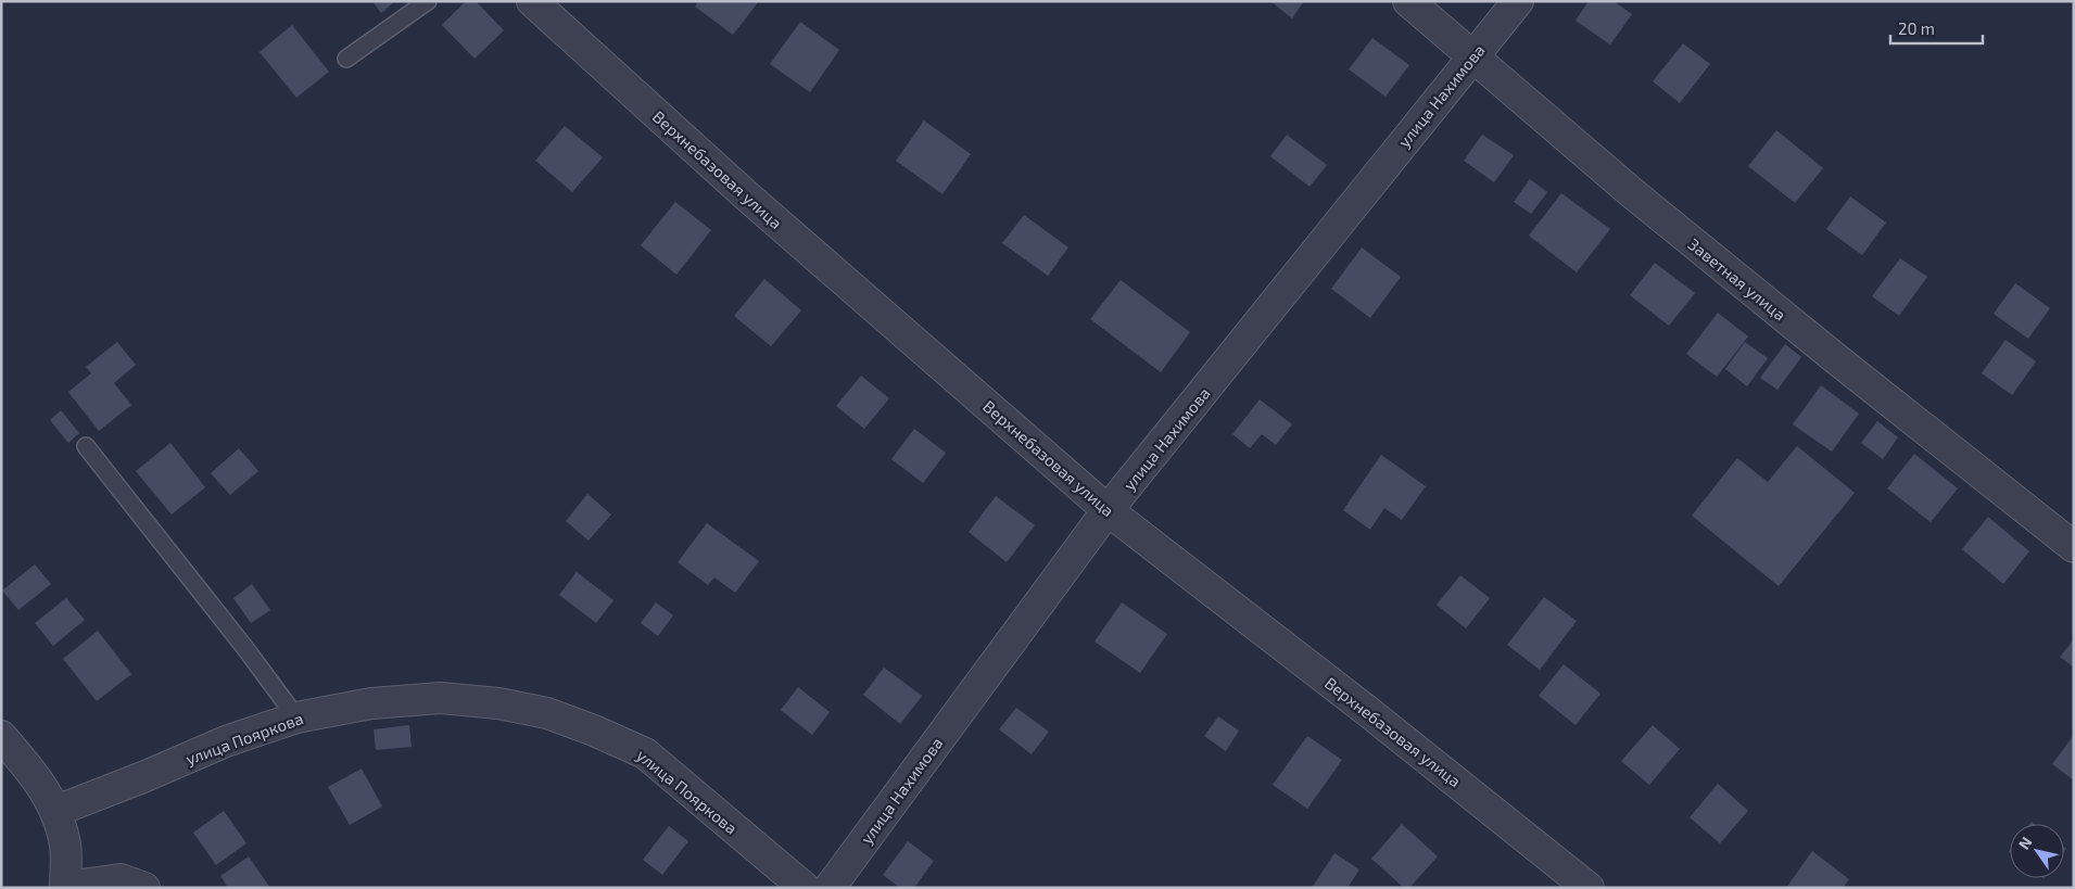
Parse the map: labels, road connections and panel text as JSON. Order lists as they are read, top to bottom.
{
  "streets": {
    "street": [
      "улица Нахимова",
      "Верхнебазовая улица",
      "Заветная улица",
      "улица Пояркова"
    ]
  },
  "crossings": [
    ["улица Нахимова", "Верхнебазовая улица"],
    ["улица Нахимова", "Заветная улица"]
  ],
  "scale_bar": "20 m",
  "north": "top left"
}
